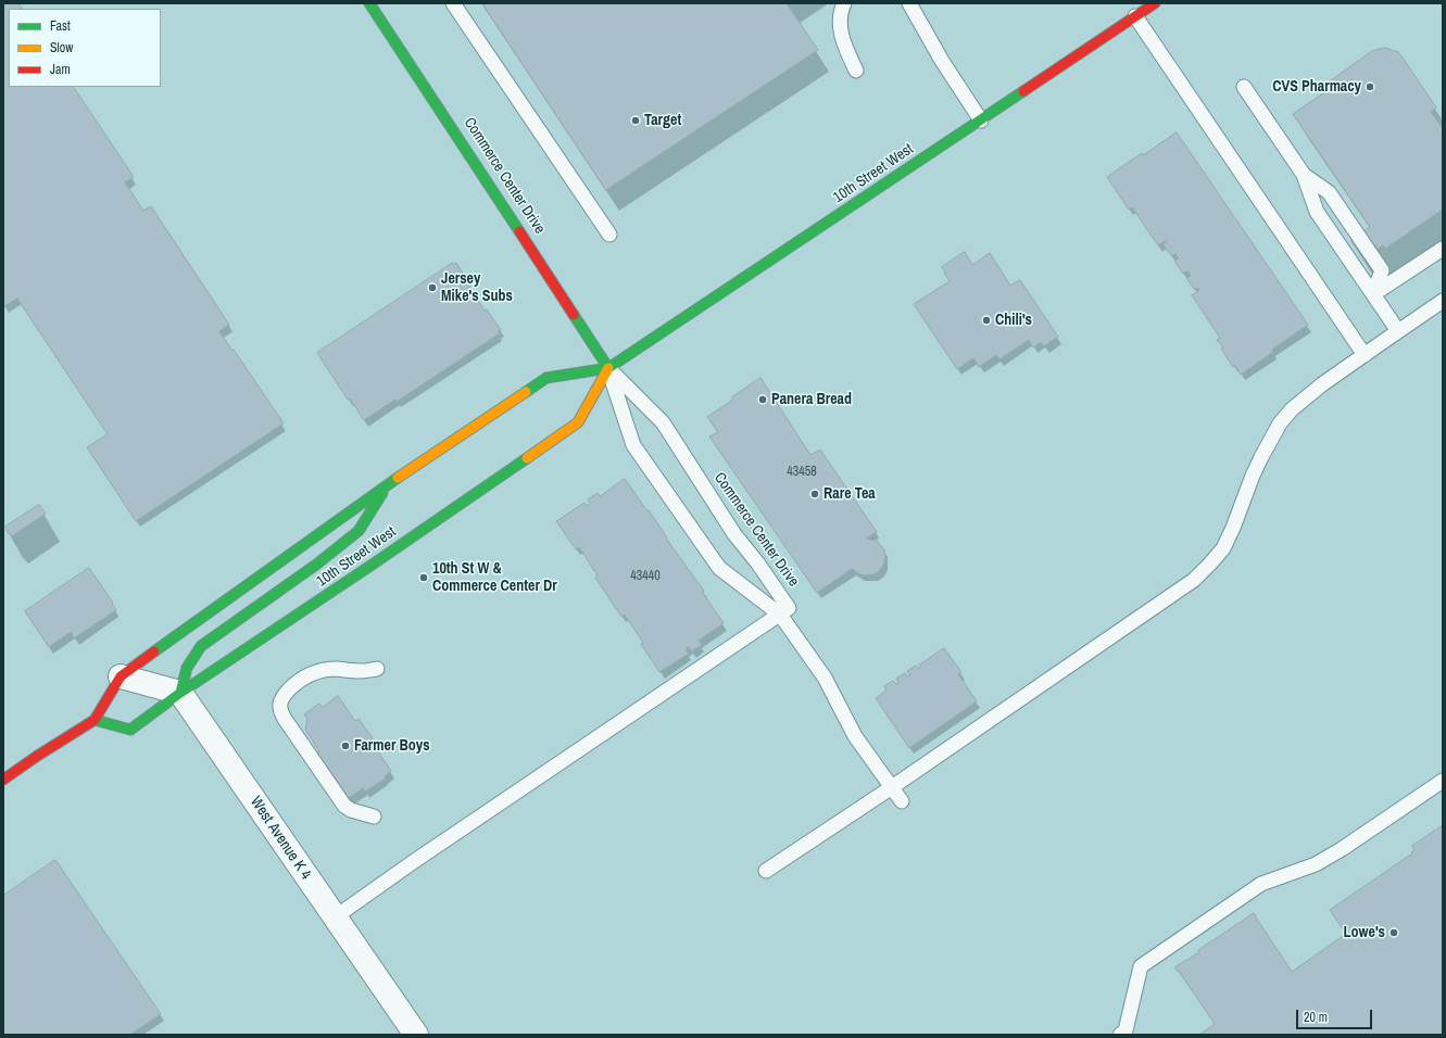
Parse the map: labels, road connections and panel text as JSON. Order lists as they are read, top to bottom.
{
  "streets": {
    "main road": ["10th Street West", "Commerce Center Drive"],
    "street": ["West Avenue K 4"]
  },
  "crossings": [
    ["10th Street West", "Commerce Center Drive"],
    ["10th Street West", "West Avenue K 4"]
  ],
  "places": [
    "CVS Pharmacy",
    "Target",
    "Jersey Mike's Subs",
    "Chili's",
    "Panera Bread",
    "Rare Tea",
    "10th St W & Commerce Center Dr",
    "Farmer Boys",
    "Lowe's"
  ],
  "house_numbers": ["43458", "43440"],
  "legend": ["Fast", "Slow", "Jam"],
  "scale_bar": "20 m"
}
